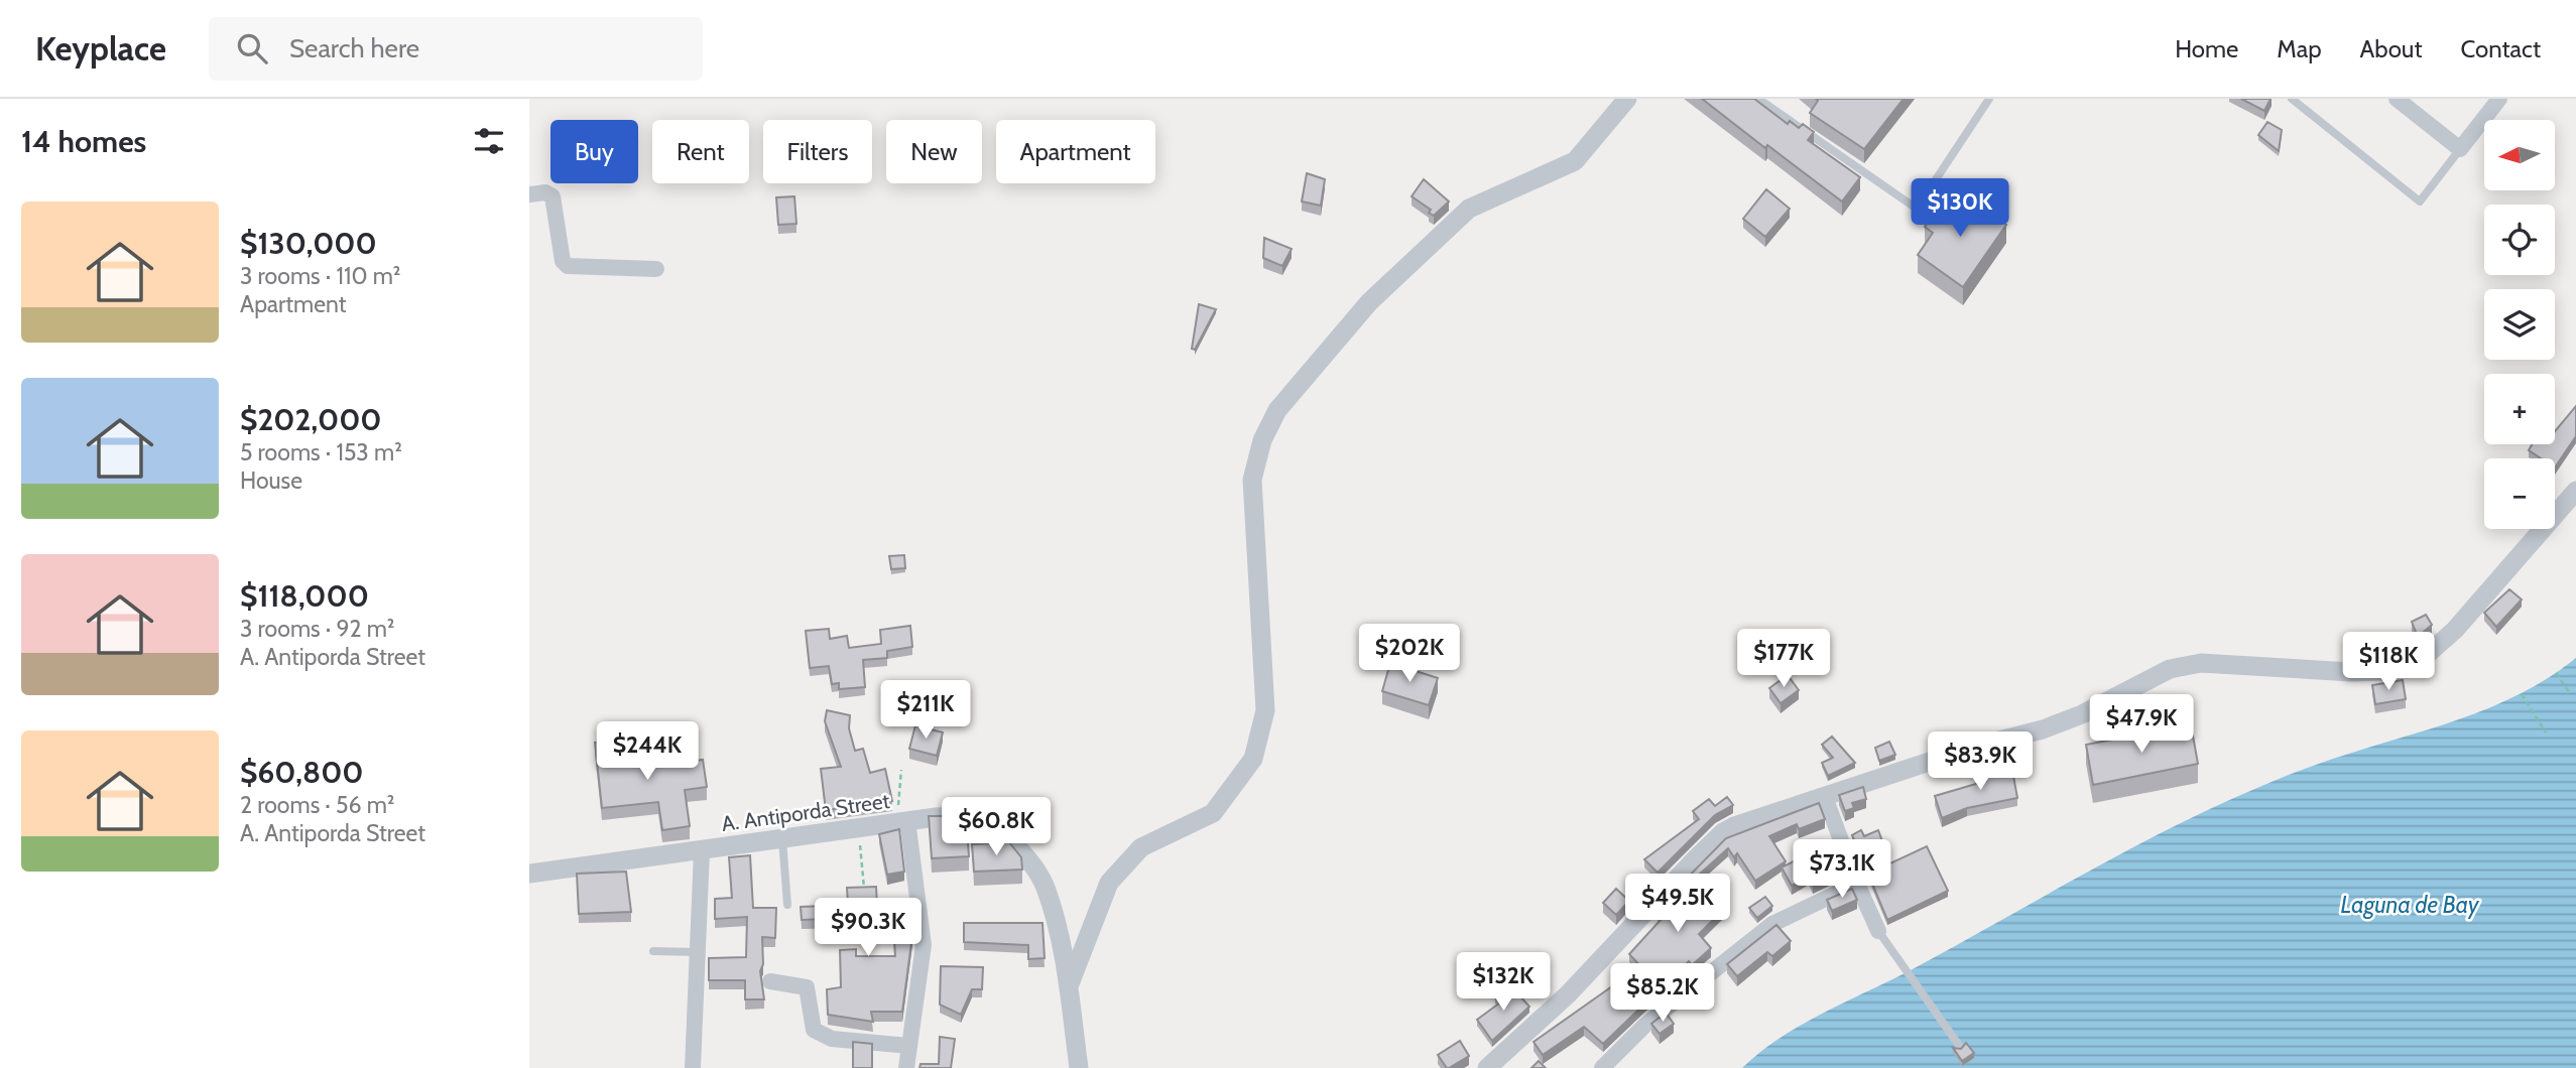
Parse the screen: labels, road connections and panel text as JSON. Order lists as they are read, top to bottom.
{
  "streets": {
    "street": ["A. Antiporda Street"]
  },
  "water": ["Laguna de Bay"],
  "north": "left",
  "page": {
    "header": "Keyplace",
    "search": "Search here",
    "nav": [
      "Home",
      "Map",
      "About",
      "Contact"
    ],
    "heading": "14 homes",
    "map_buttons": ["+", "−"],
    "chip": [
      "Buy",
      "Rent",
      "Filters",
      "New",
      "Apartment"
    ],
    "price": [
      "$130K",
      "$202K",
      "$177K",
      "$118K",
      "$211K",
      "$47.9K",
      "$244K",
      "$83.9K",
      "$60.8K",
      "$73.1K",
      "$49.5K",
      "$90.3K",
      "$132K",
      "$85.2K"
    ],
    "list": [
      {
        "name": "$130,000",
        "note": "3 rooms · 110 m² · Apartment"
      },
      {
        "name": "$202,000",
        "note": "5 rooms · 153 m² · House"
      },
      {
        "name": "$118,000",
        "note": "3 rooms · 92 m² · A. Antiporda Street"
      },
      {
        "name": "$60,800",
        "note": "2 rooms · 56 m² · A. Antiporda Street"
      }
    ]
  }
}
